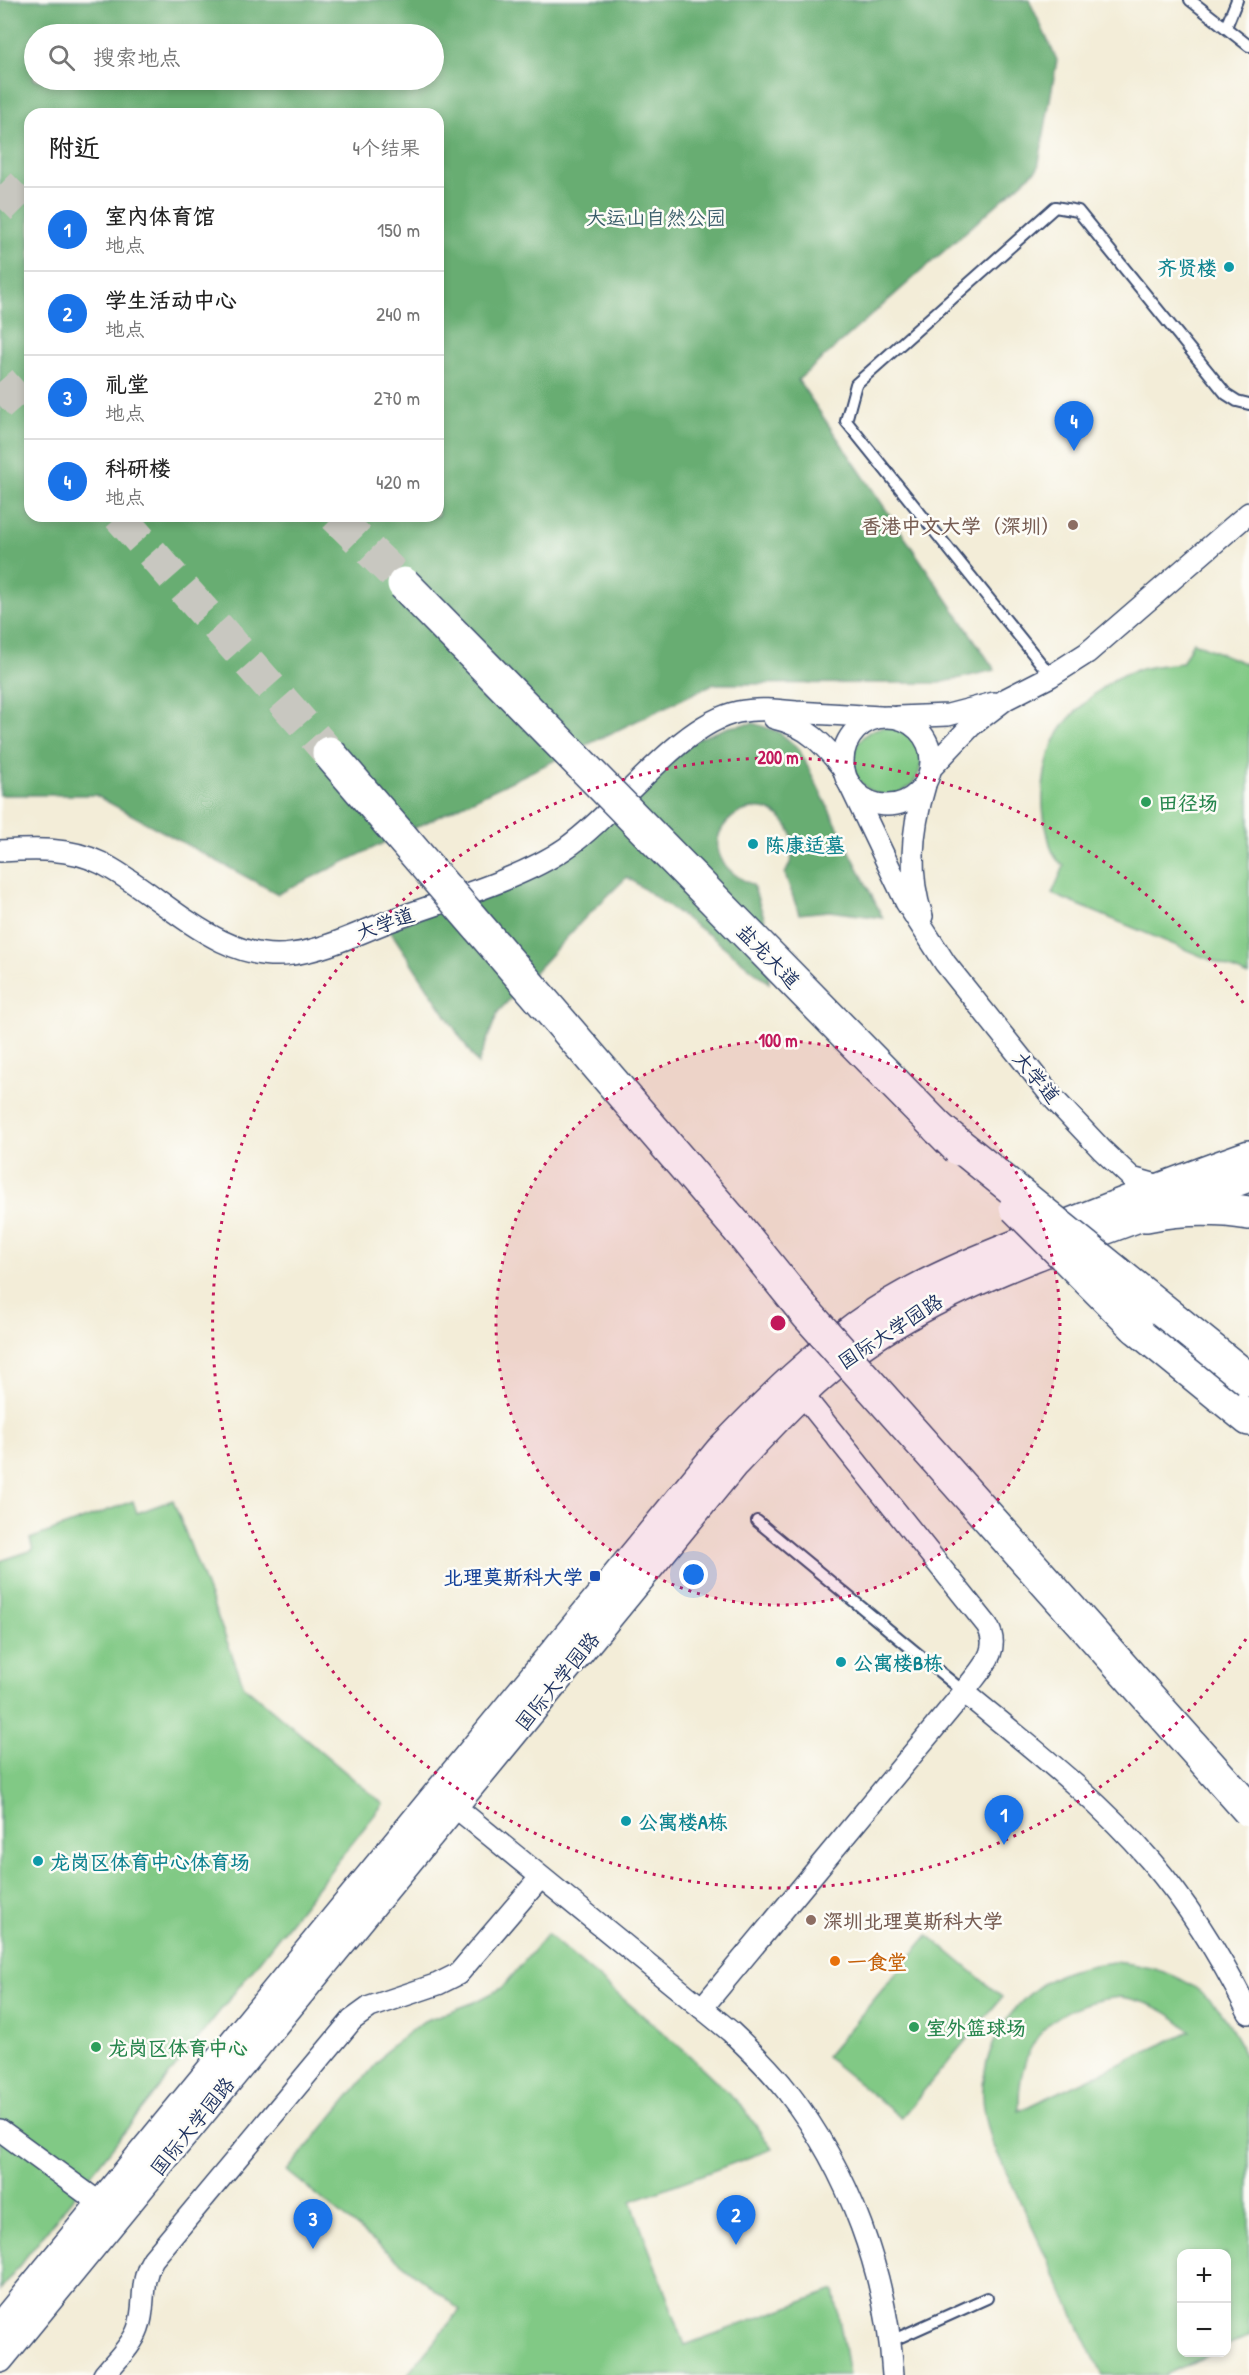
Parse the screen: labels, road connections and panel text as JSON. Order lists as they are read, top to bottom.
{
  "streets": {
    "main road": ["盐龙大道"],
    "street": ["大学道", "国际大学园路"]
  },
  "crossings": [
    ["大学道", "国际大学园路"]
  ],
  "parks": ["大运山自然公园"],
  "places": {
    "other": [
      "齐贤楼",
      "香港中文大学（深圳）",
      "田径场",
      "陈康适墓",
      "公寓楼B栋",
      "公寓楼A栋",
      "龙岗区体育中心体育场",
      "深圳北理莫斯科大学",
      "一食堂",
      "室外篮球场",
      "龙岗区体育中心"
    ],
    "transit": ["北理莫斯科大学"]
  },
  "page": {
    "search": "搜索地点",
    "heading": ["附近", "4个结果"],
    "list": [
      {
        "mark": "1",
        "name": "室内体育馆",
        "note": "地点",
        "value": "150 m"
      },
      {
        "mark": "2",
        "name": "学生活动中心",
        "note": "地点",
        "value": "240 m"
      },
      {
        "mark": "3",
        "name": "礼堂",
        "note": "地点",
        "value": "270 m"
      },
      {
        "mark": "4",
        "name": "科研楼",
        "note": "地点",
        "value": "420 m"
      }
    ],
    "pins": [
      "4",
      "1",
      "2",
      "3"
    ],
    "map_buttons": ["+", "−"]
  },
  "rings": ["200 m", "100 m"]
}
